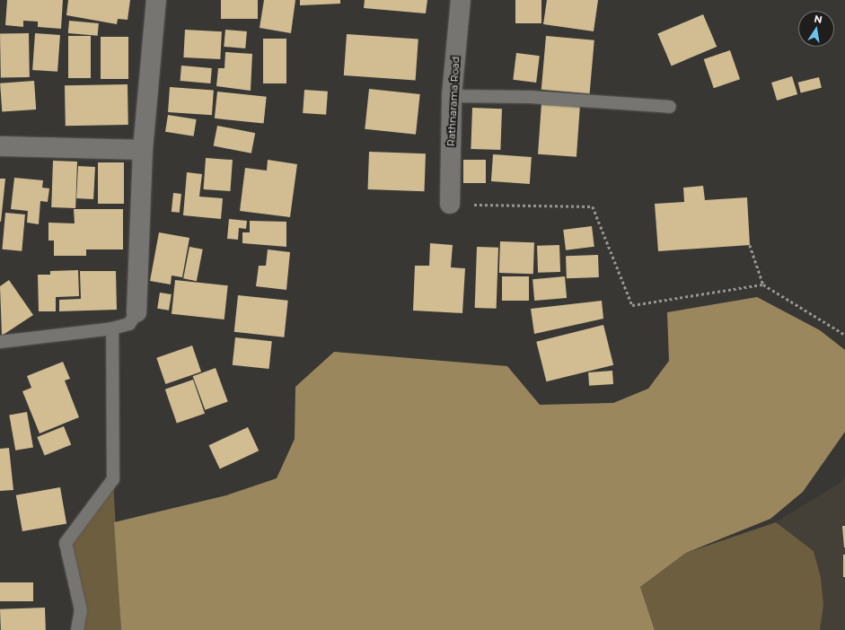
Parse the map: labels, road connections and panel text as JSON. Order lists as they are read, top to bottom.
{
  "streets": {
    "street": ["Rathnarama Road"]
  },
  "north": "top"
}
